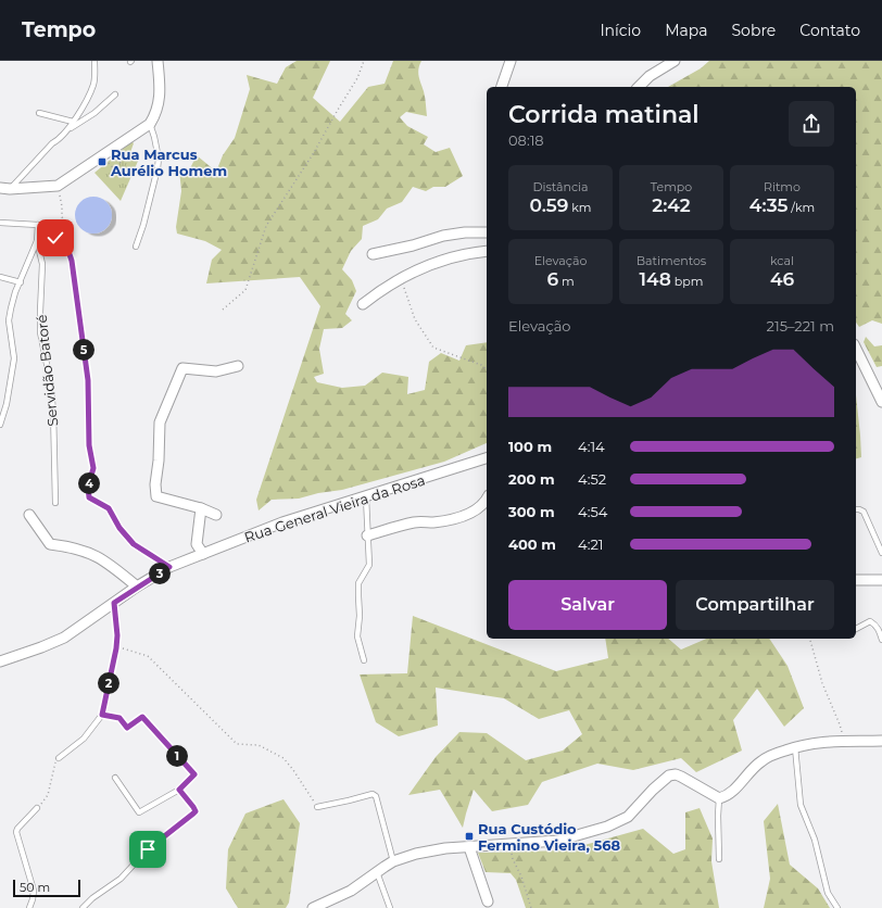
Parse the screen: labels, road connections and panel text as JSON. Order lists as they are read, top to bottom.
{
  "streets": {
    "street": ["Rua General Vieira da Rosa"],
    "lane": ["Servidão Batoré"]
  },
  "places": {
    "transit": ["Rua Marcus Aurélio Homem", "Rua Custódio Fermino Vieira, 568"]
  },
  "scale_bar": "50 m",
  "page": {
    "header": "Tempo",
    "nav": [
      "Início",
      "Mapa",
      "Sobre",
      "Contato"
    ],
    "heading": ["Corrida matinal", "08:18"],
    "stats": [
      ["Distância", "0.59 km"],
      ["Tempo", "2:42"],
      ["Ritmo", "4:35 /km"],
      ["Elevação", "6 m"],
      ["Batimentos", "148 bpm"],
      ["kcal", "46"]
    ],
    "chart": ["Elevação", "215–221 m"],
    "pins": [
      "5",
      "4",
      "3",
      "2",
      "1"
    ],
    "list": [
      {
        "name": "100 m",
        "note": "4:14"
      },
      {
        "name": "200 m",
        "note": "4:52"
      },
      {
        "name": "300 m",
        "note": "4:54"
      },
      {
        "name": "400 m",
        "note": "4:21"
      }
    ],
    "buttons": ["Salvar", "Compartilhar"],
    "scale": "50 m"
  }
}
